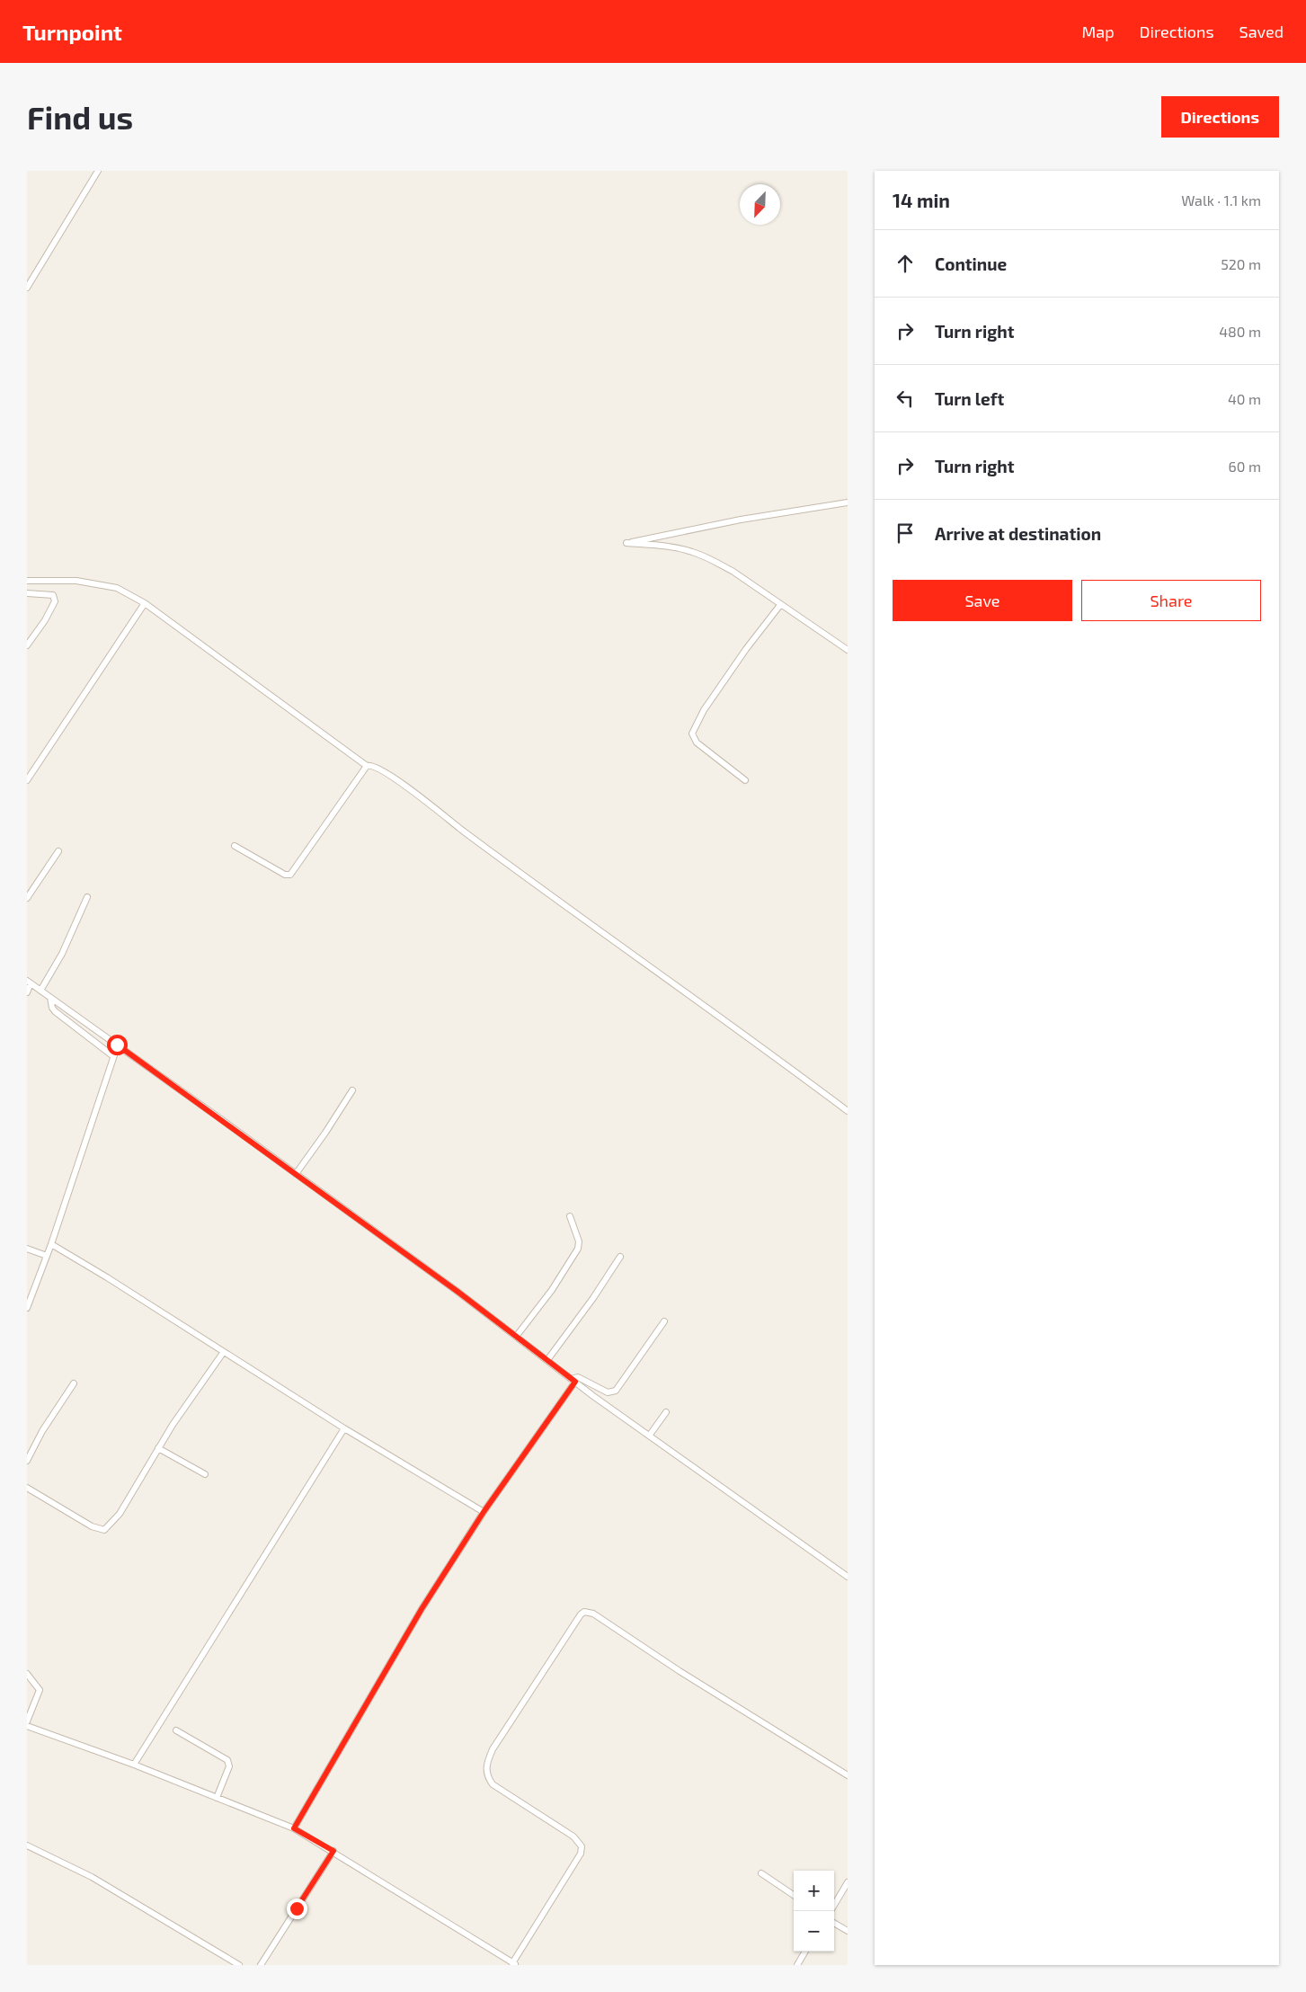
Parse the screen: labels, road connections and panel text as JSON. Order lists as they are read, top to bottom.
{
  "north": "bottom left",
  "page": {
    "header": "Turnpoint",
    "nav": ["Map", "Directions", "Saved"],
    "buttons": [
      "Directions",
      ["Save", "Share"]
    ],
    "title": "Find us",
    "heading": ["14 min", "Walk · 1.1 km"],
    "list": [
      ["Continue", "520 m"],
      ["Turn right", "480 m"],
      ["Turn left", "40 m"],
      ["Turn right", "60 m"],
      "Arrive at destination"
    ],
    "map_buttons": ["+", "−"]
  }
}
